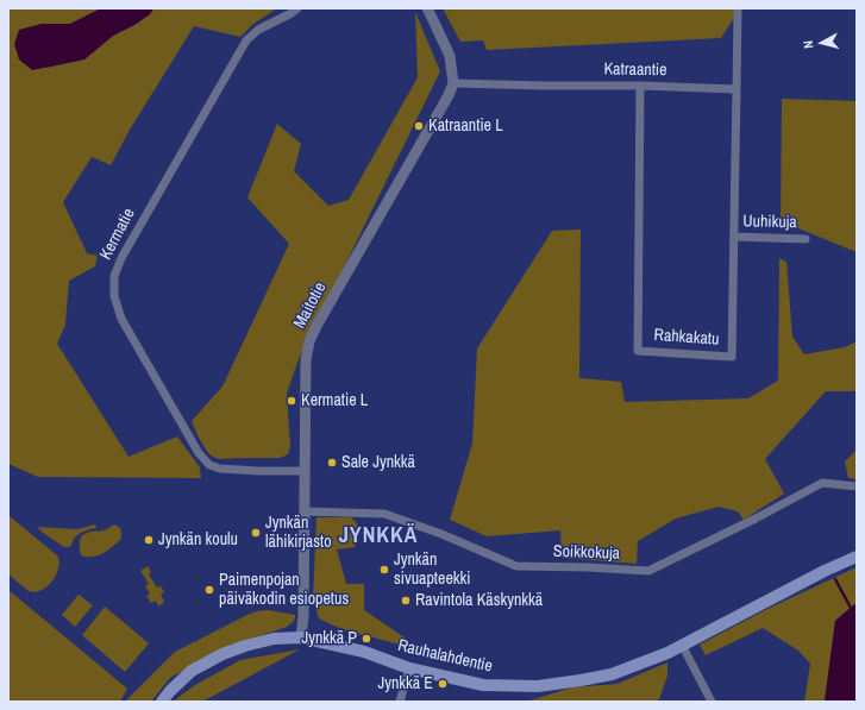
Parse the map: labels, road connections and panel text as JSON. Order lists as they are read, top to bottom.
{
  "streets": {
    "main road": ["Rauhalahdentie"],
    "street": [
      "Katraantie",
      "Uuhikuja",
      "Kermatie",
      "Maitotie",
      "Rahkakatu",
      "Soikkokuja"
    ]
  },
  "crossings": [
    ["Katraantie", "Maitotie"],
    ["Katraantie", "Rahkakatu"],
    ["Uuhikuja", "Rahkakatu"],
    ["Kermatie", "Maitotie"],
    ["Maitotie", "Soikkokuja"],
    ["Maitotie", "Rauhalahdentie"]
  ],
  "districts": ["JYNKKÄ"],
  "places": [
    "Katraantie L",
    "Kermatie L",
    "Sale Jynkkä",
    "Jynkän lähikirjasto",
    "Jynkän koulu",
    "Jynkän sivuapteekki",
    "Paimenpojan päiväkodin esiopetus",
    "Ravintola Käskynkkä",
    "Jynkkä P",
    "Jynkkä E"
  ],
  "north": "left"
}
